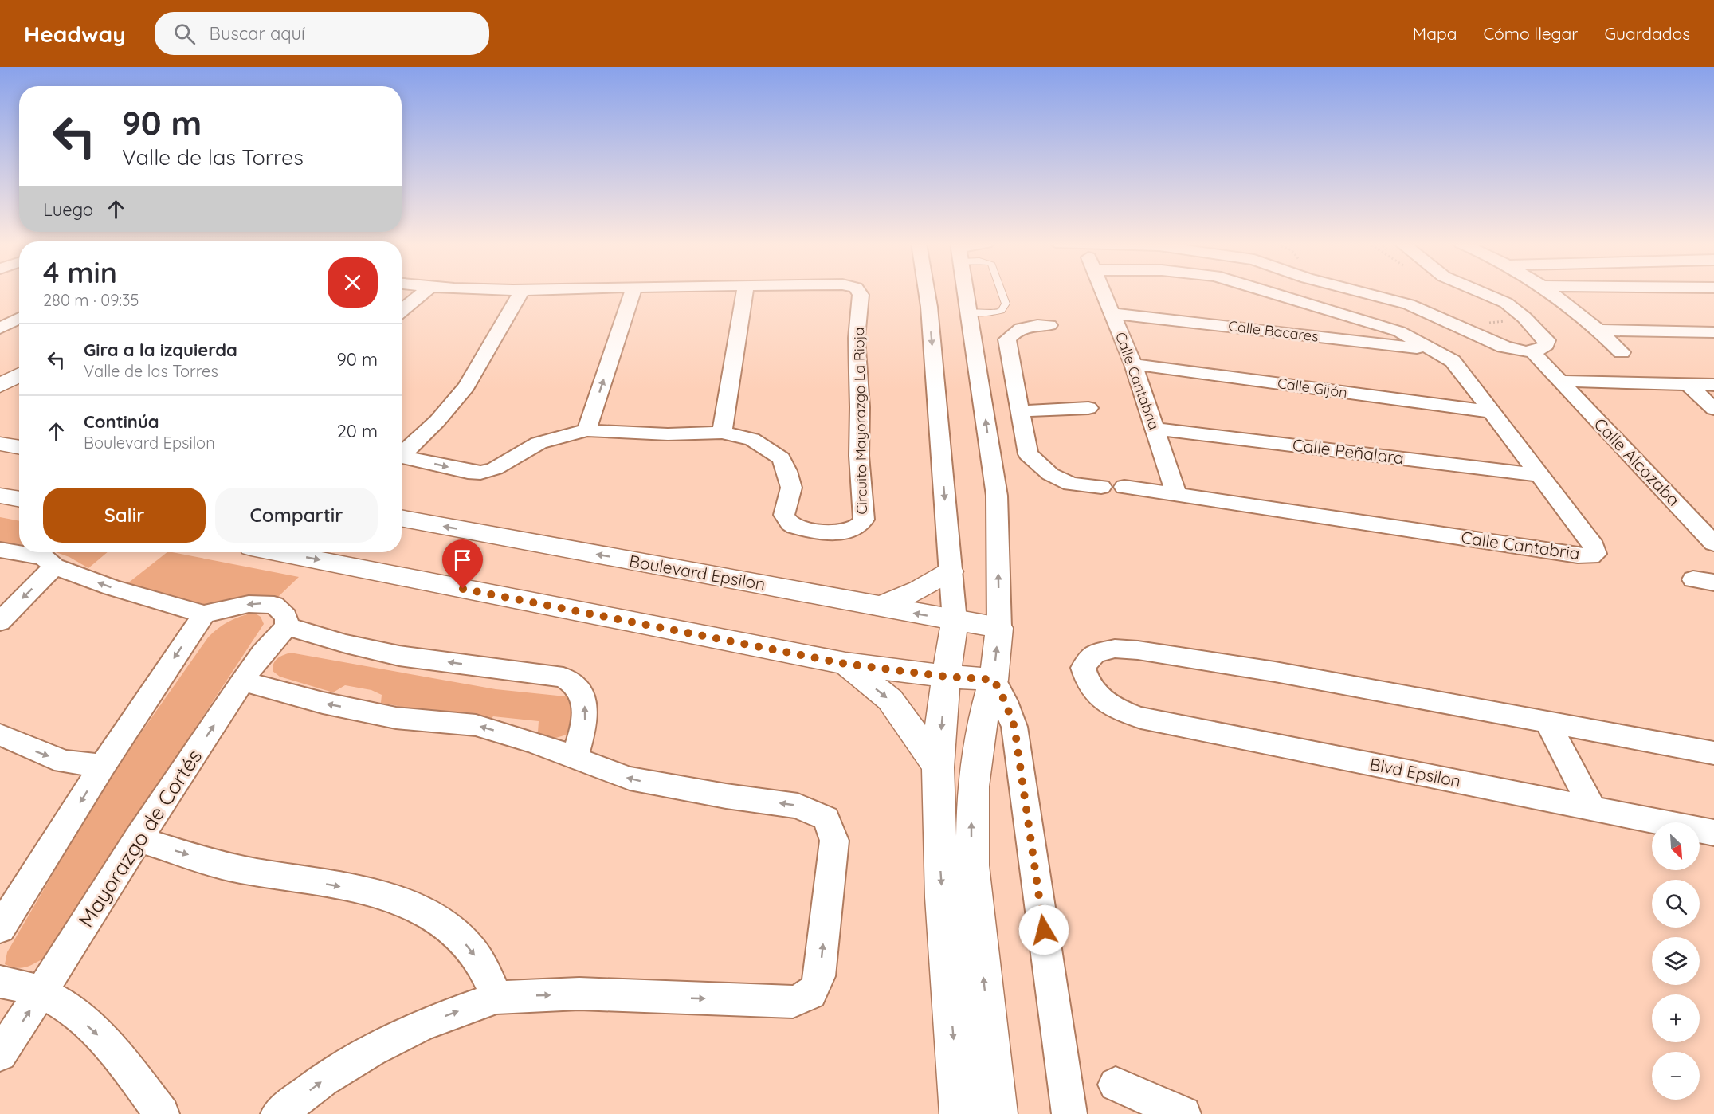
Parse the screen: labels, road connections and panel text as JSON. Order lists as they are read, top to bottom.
{
  "streets": {
    "street": [
      "Calle Bacares",
      "Calle Cantabria",
      "Calle Gijón",
      "Circuito Mayorazgo La Rioja",
      "Calle Peñalara",
      "Calle Alcazaba",
      "Boulevard Epsilon",
      "Blvd Epsilon",
      "Mayorazgo de Cortés"
    ]
  },
  "crossings": [
    ["Calle Bacares", "Calle Cantabria"],
    ["Calle Cantabria", "Calle Gijón"],
    ["Calle Cantabria", "Calle Peñalara"]
  ],
  "north": "bottom right",
  "page": {
    "header": "Headway",
    "search": "Buscar aquí",
    "nav": ["Mapa", "Cómo llegar", "Guardados"],
    "turn": ["90 m", "Valle de las Torres"],
    "then": "Luego",
    "heading": ["4 min", "280 m · 09:35"],
    "list": [
      {
        "name": "Gira a la izquierda",
        "note": "Valle de las Torres",
        "value": "90 m"
      },
      {
        "name": "Continúa",
        "note": "Boulevard Epsilon",
        "value": "20 m"
      }
    ],
    "buttons": ["Salir", "Compartir"],
    "map_buttons": ["+", "−"]
  }
}
